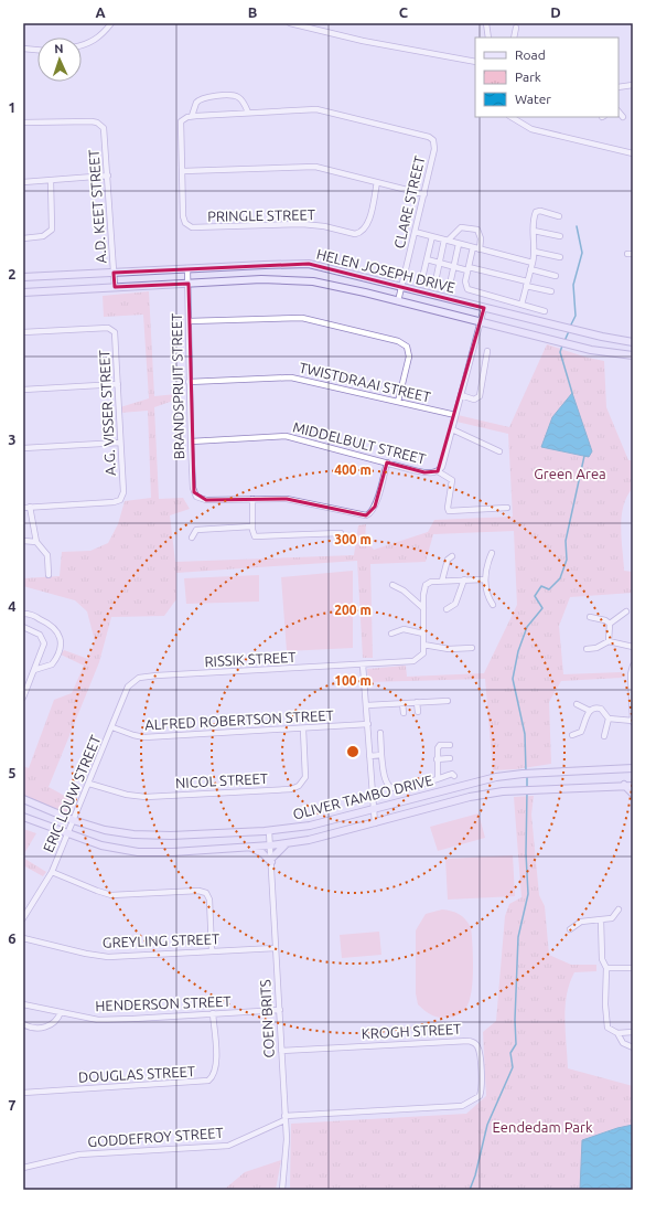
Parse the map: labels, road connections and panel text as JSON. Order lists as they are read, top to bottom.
{
  "streets": {
    "street": [
      "CLARE STREET",
      "A.D. KEET STREET",
      "PRINGLE STREET",
      "HELEN JOSEPH DRIVE",
      "TWISTDRAAI STREET",
      "BRANDSPRUIT STREET",
      "A.G. VISSER STREET",
      "MIDDELBULT STREET",
      "RISSIK STREET",
      "ALFRED ROBERTSON STREET",
      "NICOL STREET",
      "ERIC LOUW STREET",
      "OLIVER TAMBO DRIVE",
      "GREYLING STREET",
      "HENDERSON STREET",
      "COEN BRITS",
      "KROGH STREET",
      "DOUGLAS STREET",
      "GODDEFROY STREET"
    ]
  },
  "crossings": [
    ["CLARE STREET", "HELEN JOSEPH DRIVE"],
    ["A.D. KEET STREET", "HELEN JOSEPH DRIVE"],
    ["HELEN JOSEPH DRIVE", "BRANDSPRUIT STREET"],
    ["TWISTDRAAI STREET", "BRANDSPRUIT STREET"],
    ["BRANDSPRUIT STREET", "MIDDELBULT STREET"],
    ["RISSIK STREET", "ERIC LOUW STREET"],
    ["ALFRED ROBERTSON STREET", "NICOL STREET"],
    ["ALFRED ROBERTSON STREET", "ERIC LOUW STREET"],
    ["NICOL STREET", "ERIC LOUW STREET"],
    ["ERIC LOUW STREET", "OLIVER TAMBO DRIVE"],
    ["OLIVER TAMBO DRIVE", "COEN BRITS"],
    ["GREYLING STREET", "COEN BRITS"],
    ["HENDERSON STREET", "COEN BRITS"],
    ["HENDERSON STREET", "DOUGLAS STREET"],
    ["COEN BRITS", "KROGH STREET"],
    ["COEN BRITS", "GODDEFROY STREET"],
    ["KROGH STREET", "GODDEFROY STREET"]
  ],
  "parks": ["Green Area", "Eendedam Park"],
  "legend": ["Road", "Park", "Water"],
  "north": "top",
  "grid": {
    "columns": [
      "A",
      "B",
      "C",
      "D"
    ],
    "rows": [
      "1",
      "2",
      "3",
      "4",
      "5",
      "6",
      "7"
    ]
  },
  "rings": [
    "400 m",
    "300 m",
    "200 m",
    "100 m"
  ]
}
